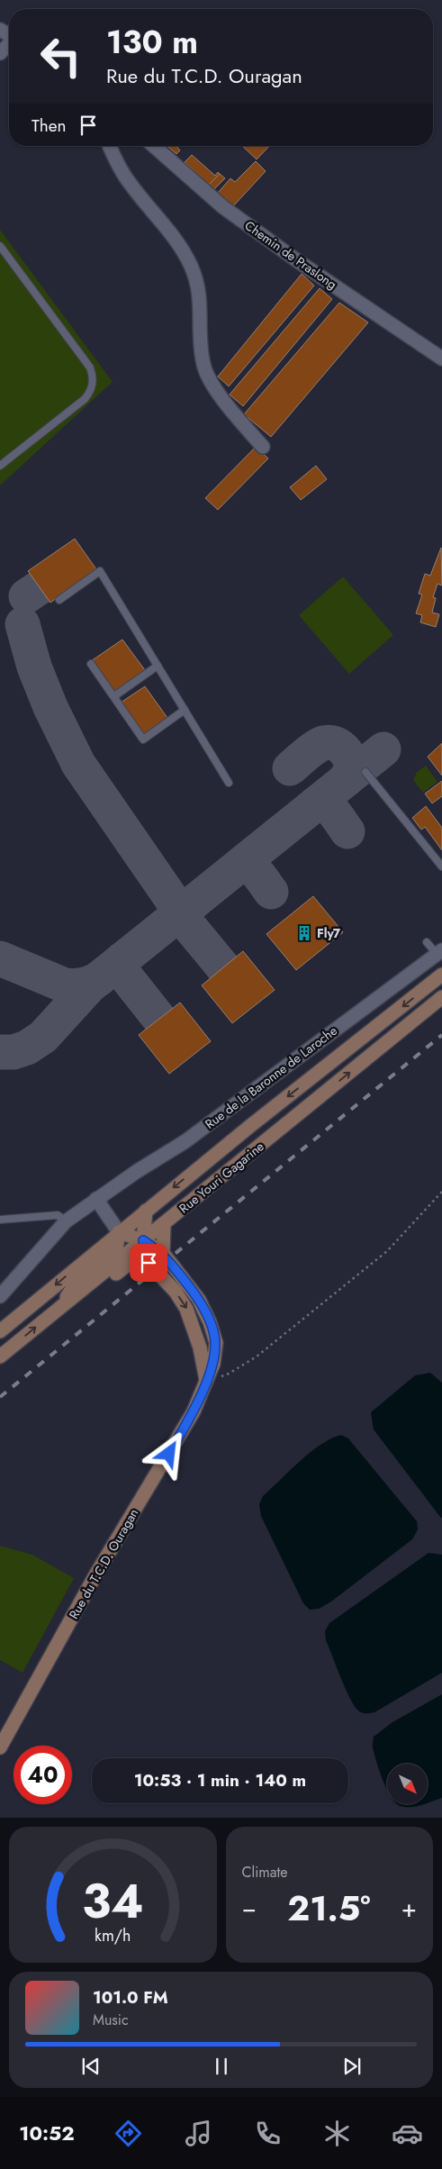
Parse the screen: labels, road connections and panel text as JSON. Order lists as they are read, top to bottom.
{
  "streets": {
    "main road": ["Rue Youri Gagarine", "Rue du T.C.D. Ouragan"],
    "street": ["Chemin de Praslong", "Rue de la Baronne de Laroche"]
  },
  "crossings": [
    ["Rue Youri Gagarine", "Rue du T.C.D. Ouragan"]
  ],
  "places": {
    "building": ["Fly7"]
  },
  "north": "bottom right",
  "page": {
    "turn": ["130 m", "Rue du T.C.D. Ouragan"],
    "then": "Then",
    "limit": "40",
    "trip": "10:53 · 1 min · 140 m",
    "tile": "Climate",
    "heat": ["−", "21.5°", "+"],
    "song": ["101.0 FM", "Music"],
    "tabs": "10:52",
    "gauge": ["34", "km/h"]
  }
}
